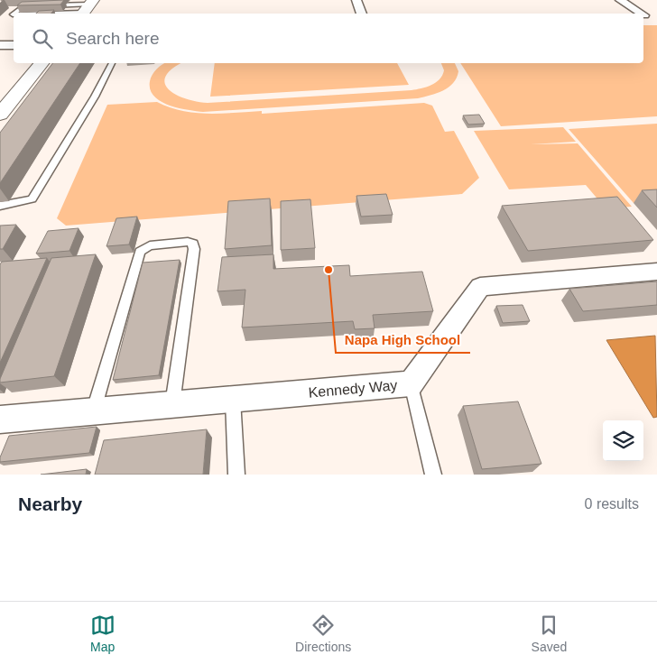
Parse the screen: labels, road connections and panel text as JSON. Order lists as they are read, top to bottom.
{
  "streets": {
    "street": ["Kennedy Way"]
  },
  "places": ["Napa High School"],
  "page": {
    "search": "Search here",
    "heading": ["Nearby", "0 results"],
    "nav": ["Map", "Directions", "Saved"]
  }
}
